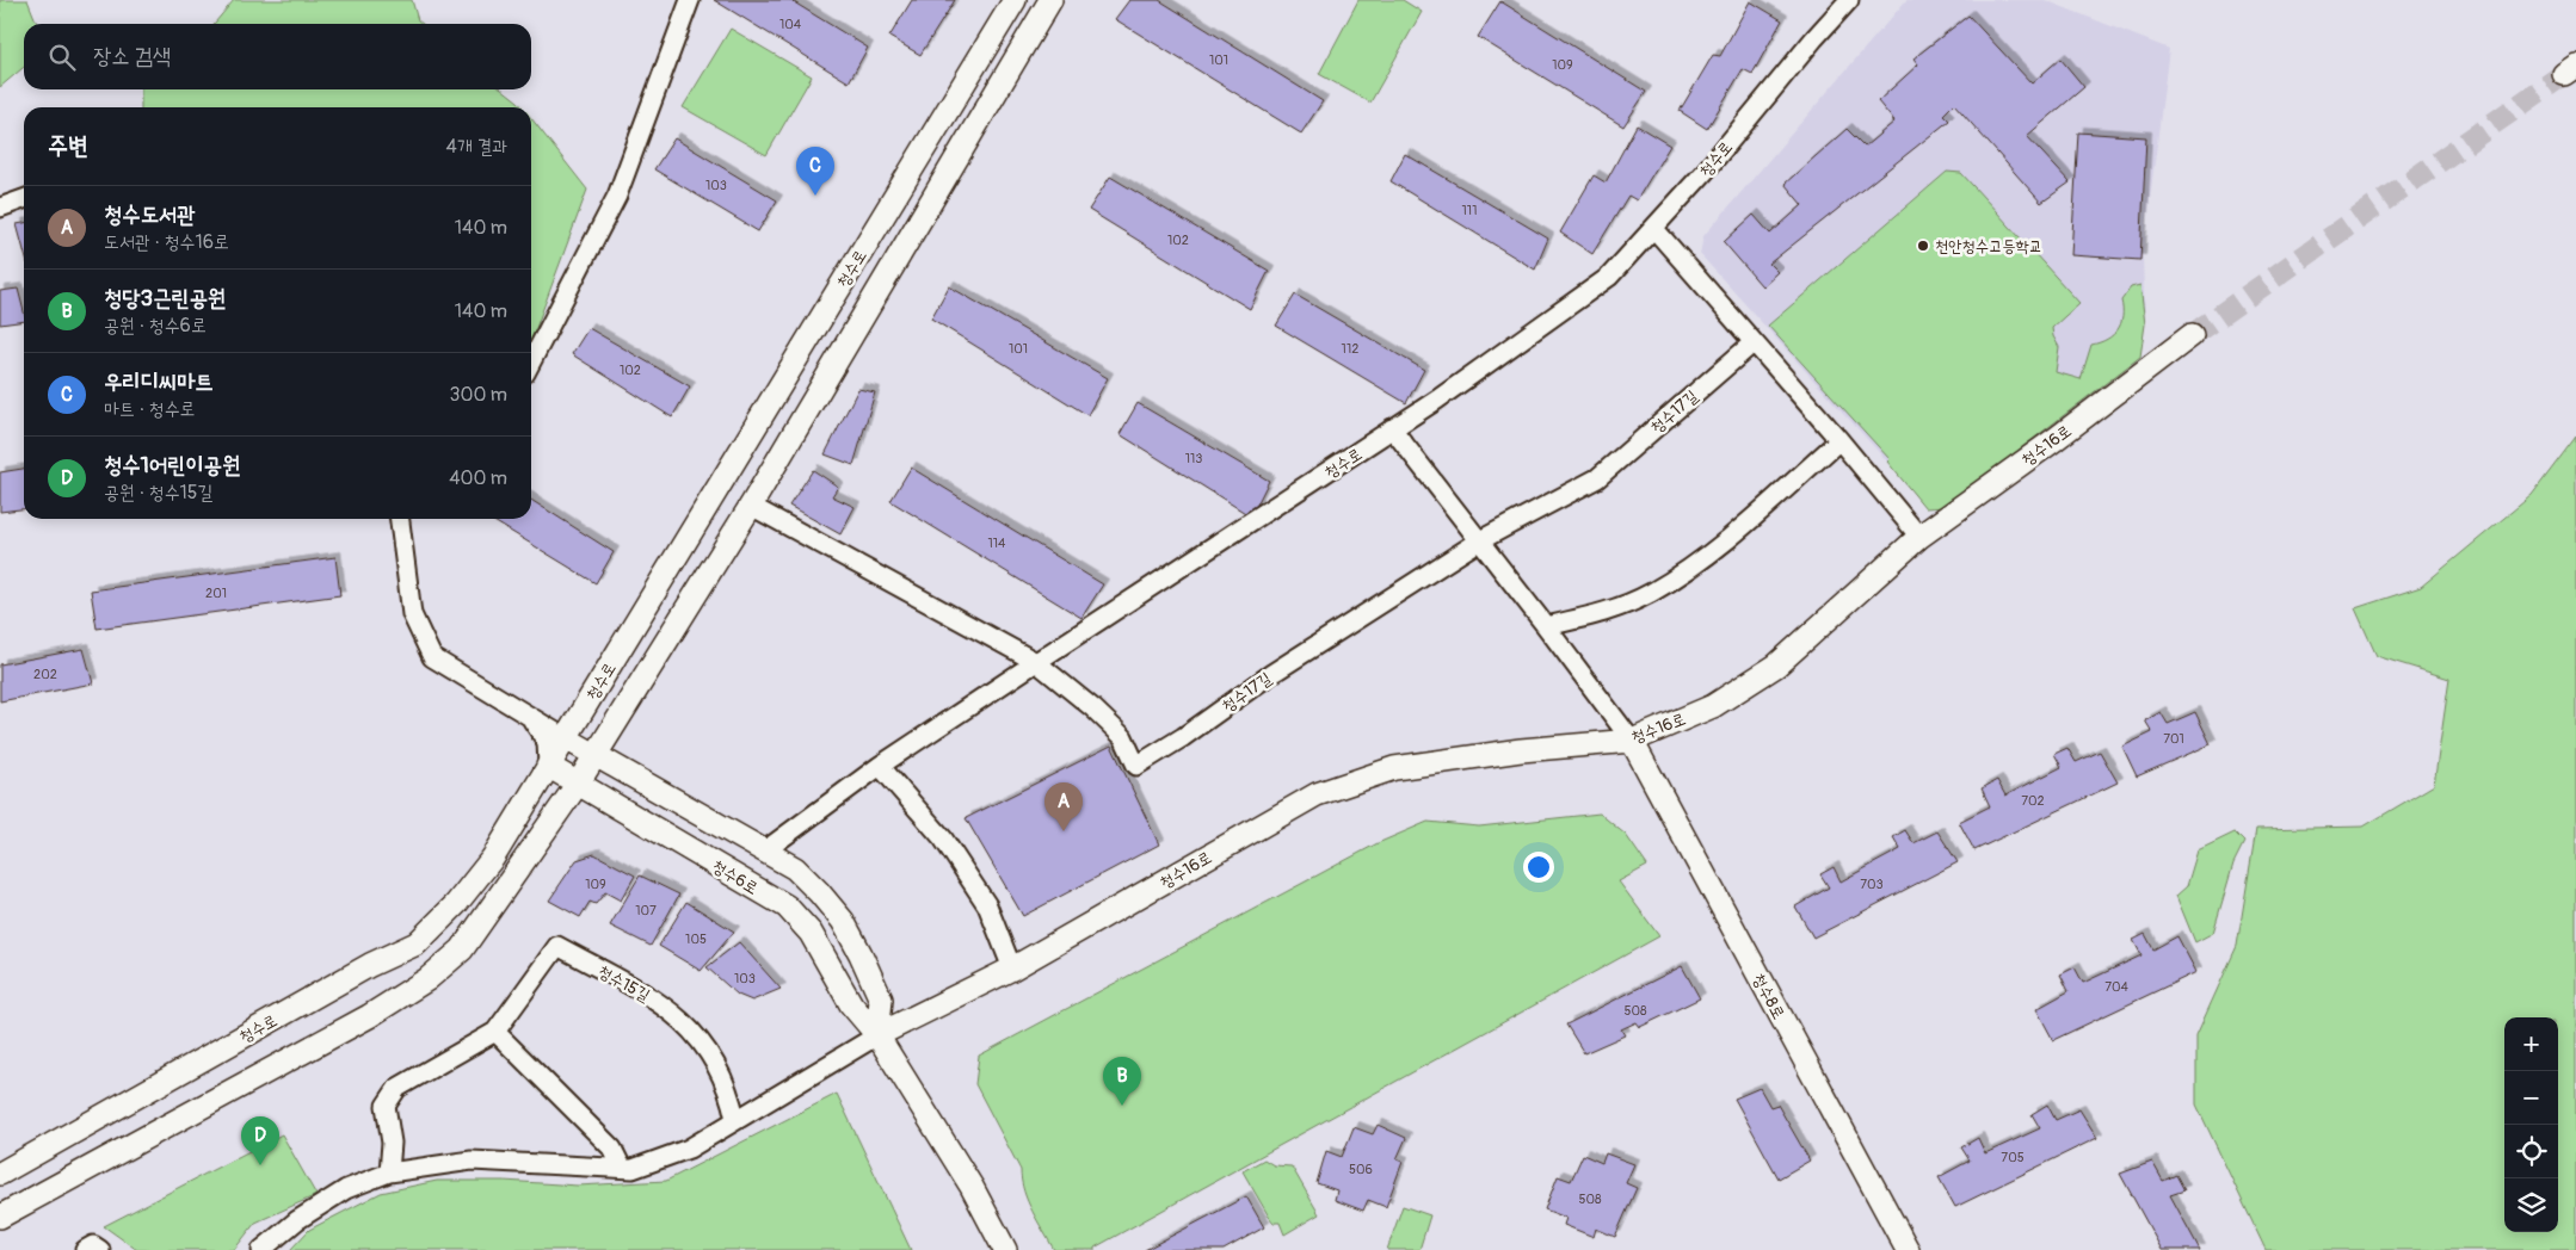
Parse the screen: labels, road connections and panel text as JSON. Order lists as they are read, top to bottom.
{
  "streets": {
    "street": [
      "청수로",
      "청수17길",
      "청수16로",
      "청수6로",
      "청수15길",
      "청수8로"
    ]
  },
  "crossings": [
    ["청수로", "청수17길"],
    ["청수로", "청수6로"],
    ["청수16로", "청수6로"],
    ["청수16로", "청수8로"]
  ],
  "places": ["천안청수고등학교"],
  "house_numbers": [
    "104",
    "101",
    "109",
    "103",
    "111",
    "102",
    "101",
    "112",
    "102",
    "113",
    "114",
    "201",
    "202",
    "701",
    "702",
    "109",
    "703",
    "107",
    "105",
    "103",
    "704",
    "508",
    "705",
    "506",
    "508"
  ],
  "page": {
    "search": "장소 검색",
    "heading": ["주변", "4개 결과"],
    "pins": [
      "C",
      "A",
      "B",
      "D"
    ],
    "list": [
      {
        "mark": "A",
        "name": "청수도서관",
        "note": "도서관 · 청수16로",
        "value": "140 m"
      },
      {
        "mark": "B",
        "name": "청당3근린공원",
        "note": "공원 · 청수6로",
        "value": "140 m"
      },
      {
        "mark": "C",
        "name": "우리디씨마트",
        "note": "마트 · 청수로",
        "value": "300 m"
      },
      {
        "mark": "D",
        "name": "청수1어린이공원",
        "note": "공원 · 청수15길",
        "value": "400 m"
      }
    ],
    "map_buttons": ["+", "−"]
  }
}
